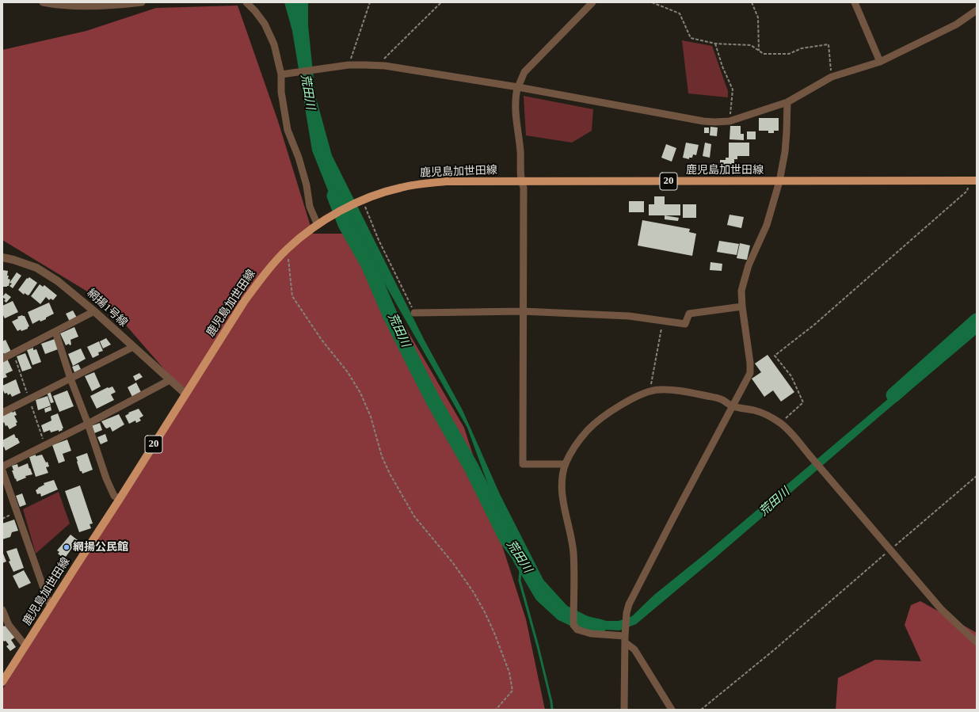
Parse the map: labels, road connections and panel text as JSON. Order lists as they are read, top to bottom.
{
  "streets": {
    "main road": ["鹿児島加世田線", "20"],
    "street": ["網揚1号線"]
  },
  "crossings": [
    ["鹿児島加世田線", "網揚1号線"]
  ],
  "water": ["荒田川"],
  "places": ["網揚公民館"]
}
